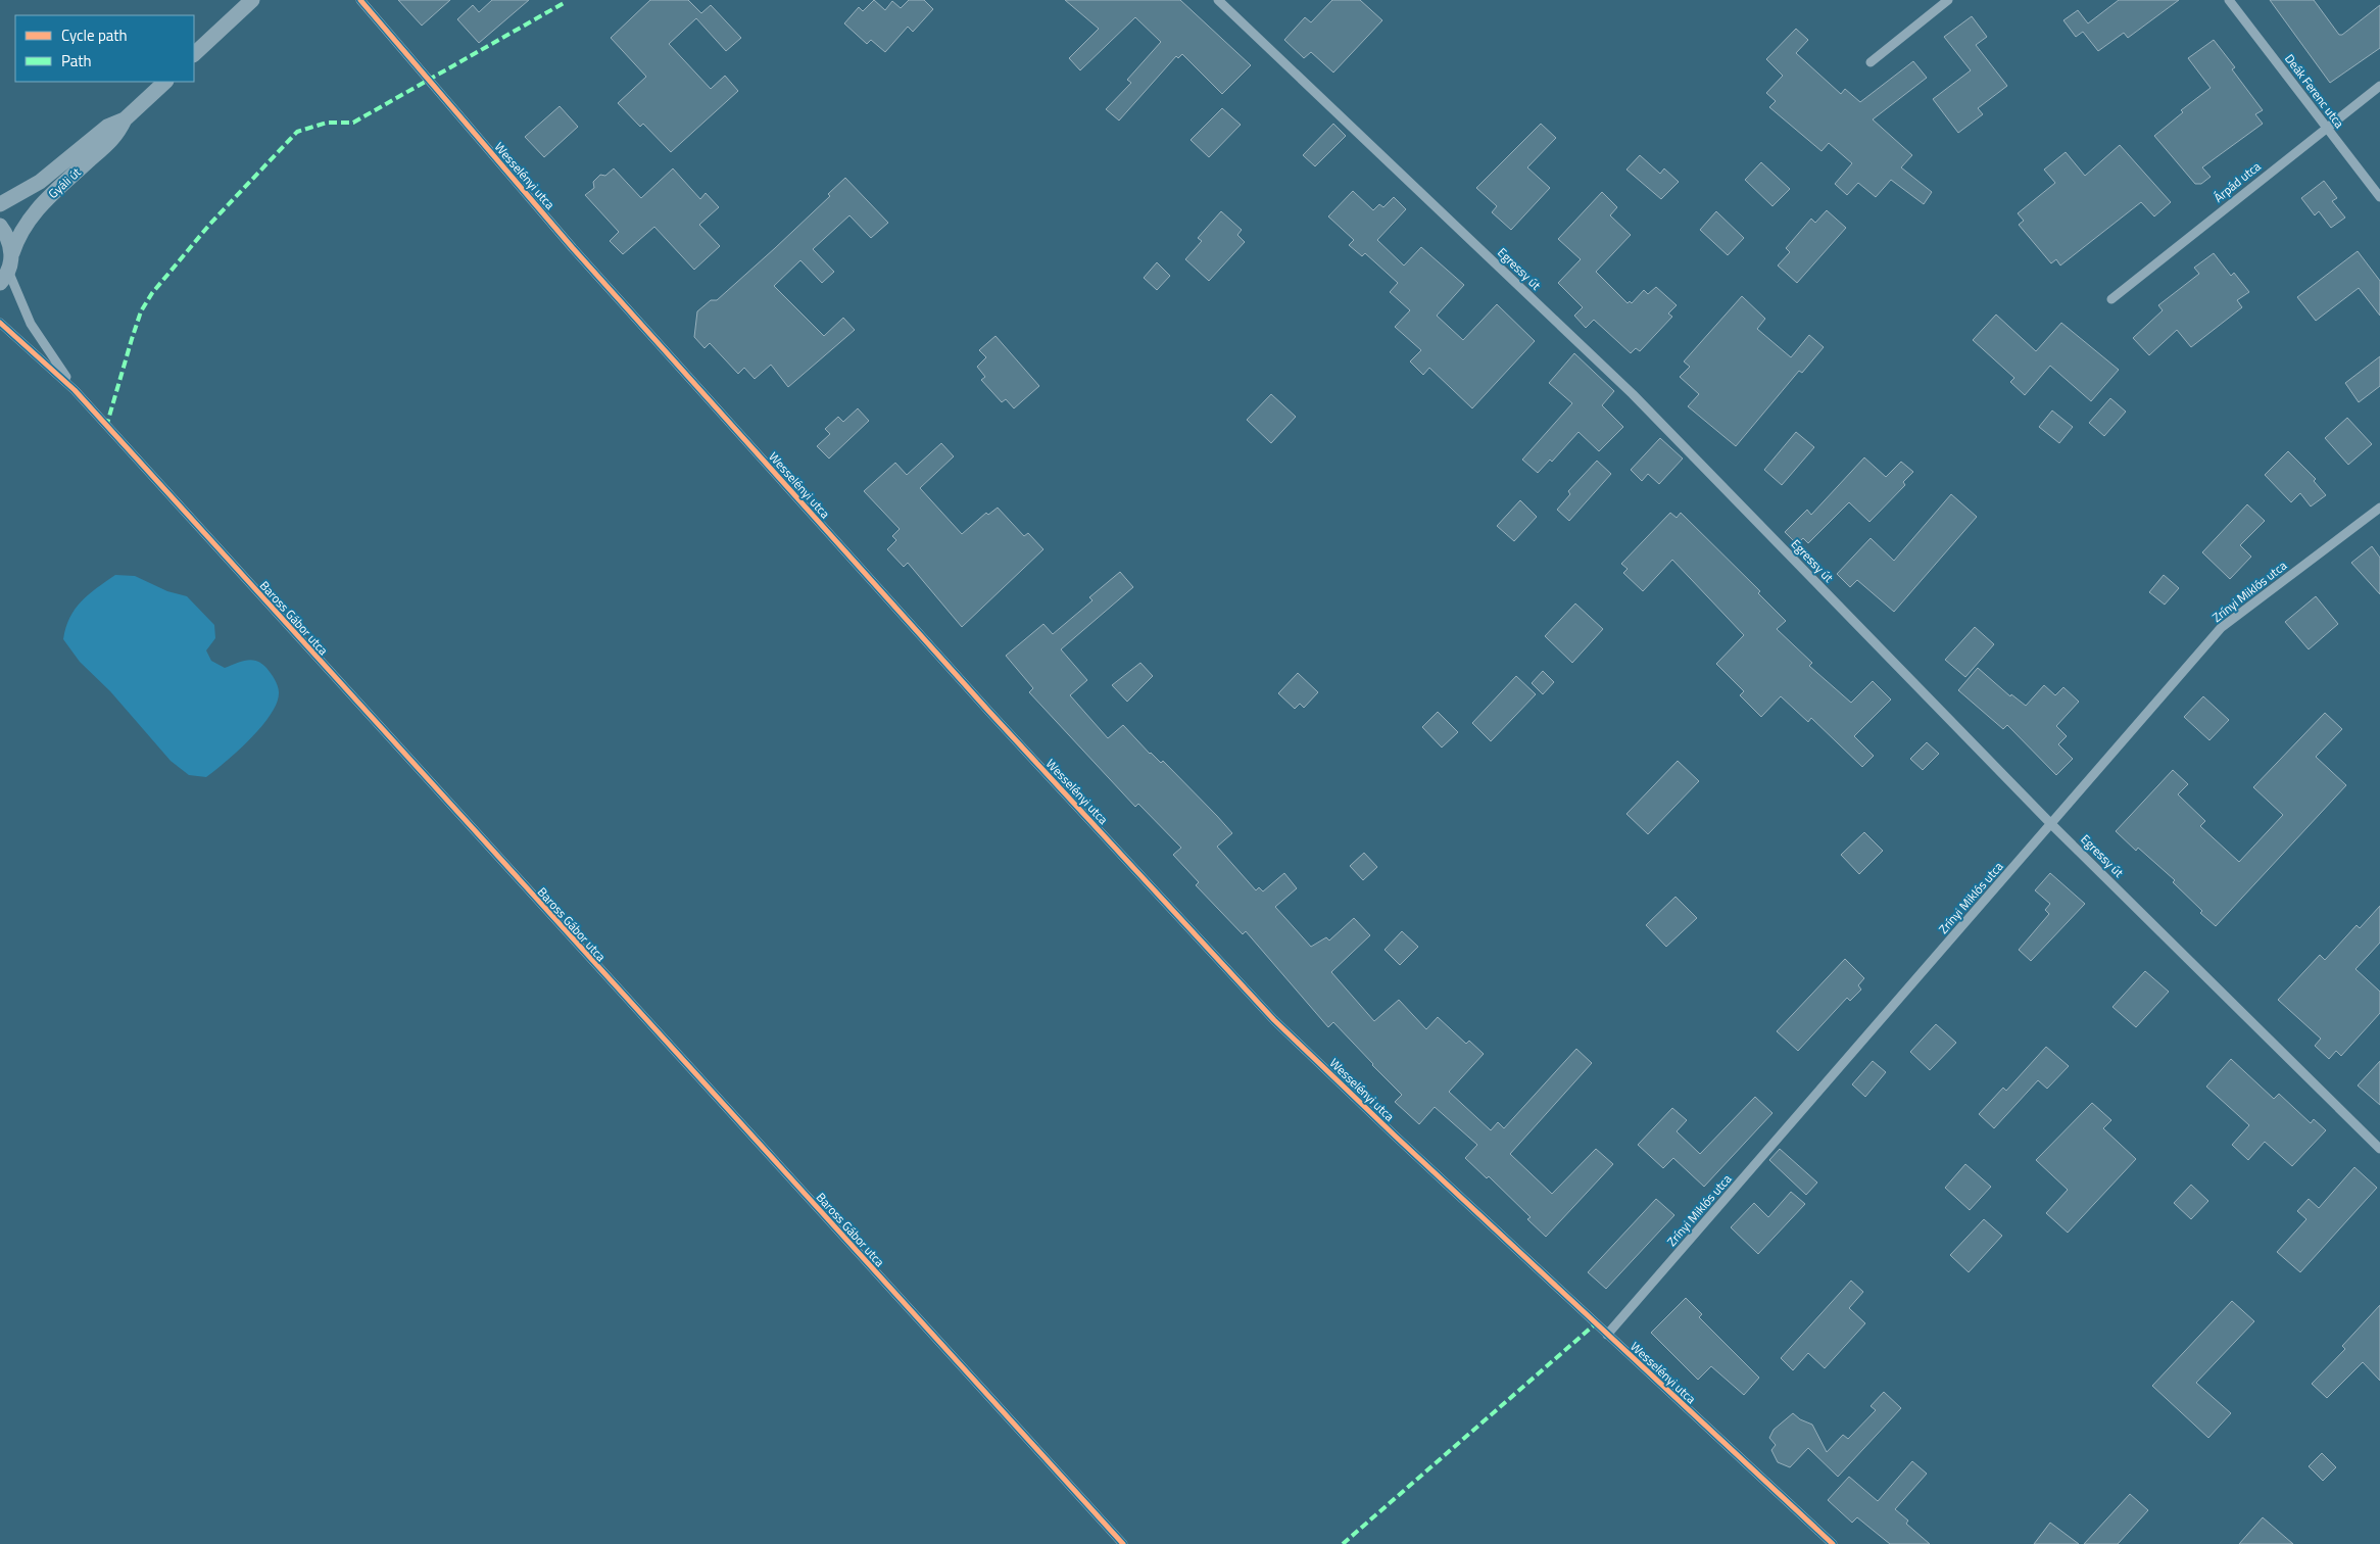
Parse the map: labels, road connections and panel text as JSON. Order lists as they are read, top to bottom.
{
  "streets": {
    "main road": ["Gyáli út"],
    "street": [
      "Deák Ferenc utca",
      "Wesselényi utca",
      "Árpád utca",
      "Egressy út",
      "Zrínyi Miklós utca",
      "Baross Gábor utca"
    ]
  },
  "crossings": [
    ["Deák Ferenc utca", "Árpád utca"],
    ["Wesselényi utca", "Zrínyi Miklós utca"],
    ["Gyáli út", "Baross Gábor utca"],
    ["Egressy út", "Zrínyi Miklós utca"]
  ],
  "legend": ["Cycle path", "Path"]
}
